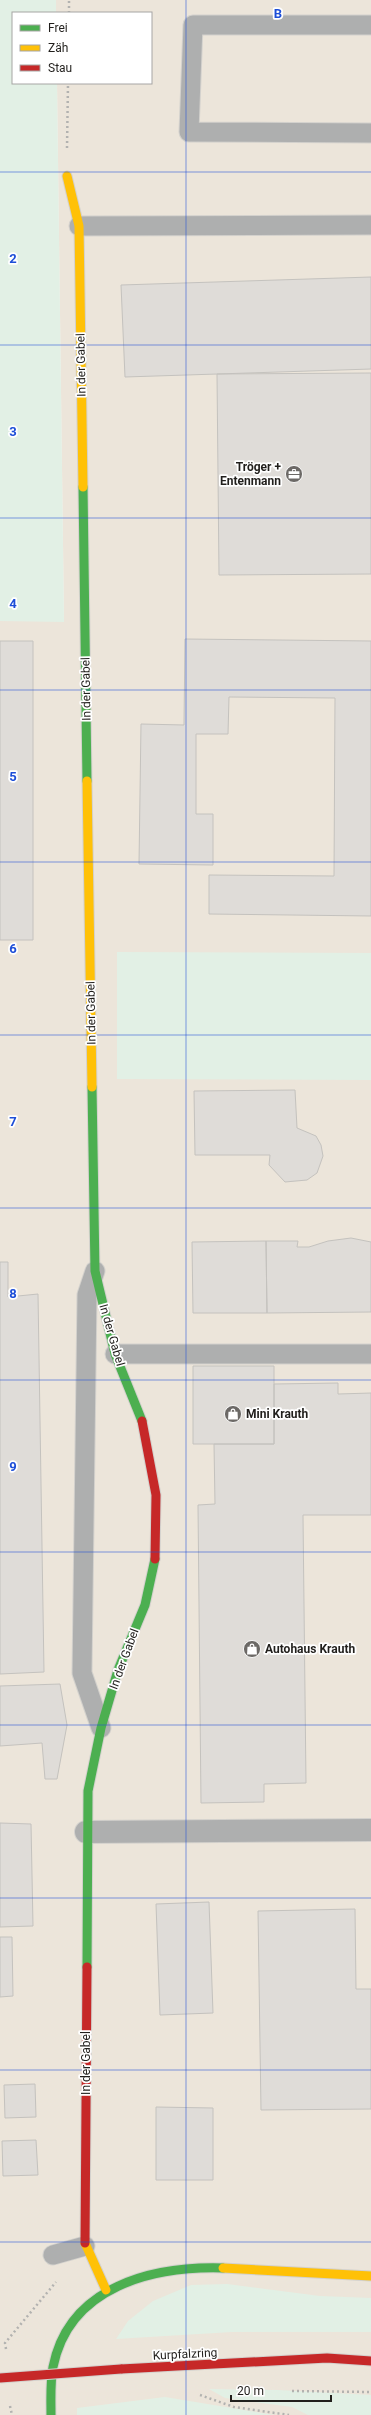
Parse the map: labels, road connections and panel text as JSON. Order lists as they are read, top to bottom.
{
  "streets": {
    "street": ["In der Gabel", "Kurpfalzring"]
  },
  "places": {
    "office": ["Tröger + Entenmann"],
    "shop": ["Mini Krauth", "Autohaus Krauth"]
  },
  "legend": ["Frei", "Zäh", "Stau"],
  "scale_bar": "20 m",
  "grid": {
    "columns": ["B"],
    "rows": [
      "2",
      "3",
      "4",
      "5",
      "6",
      "7",
      "8",
      "9"
    ]
  }
}
